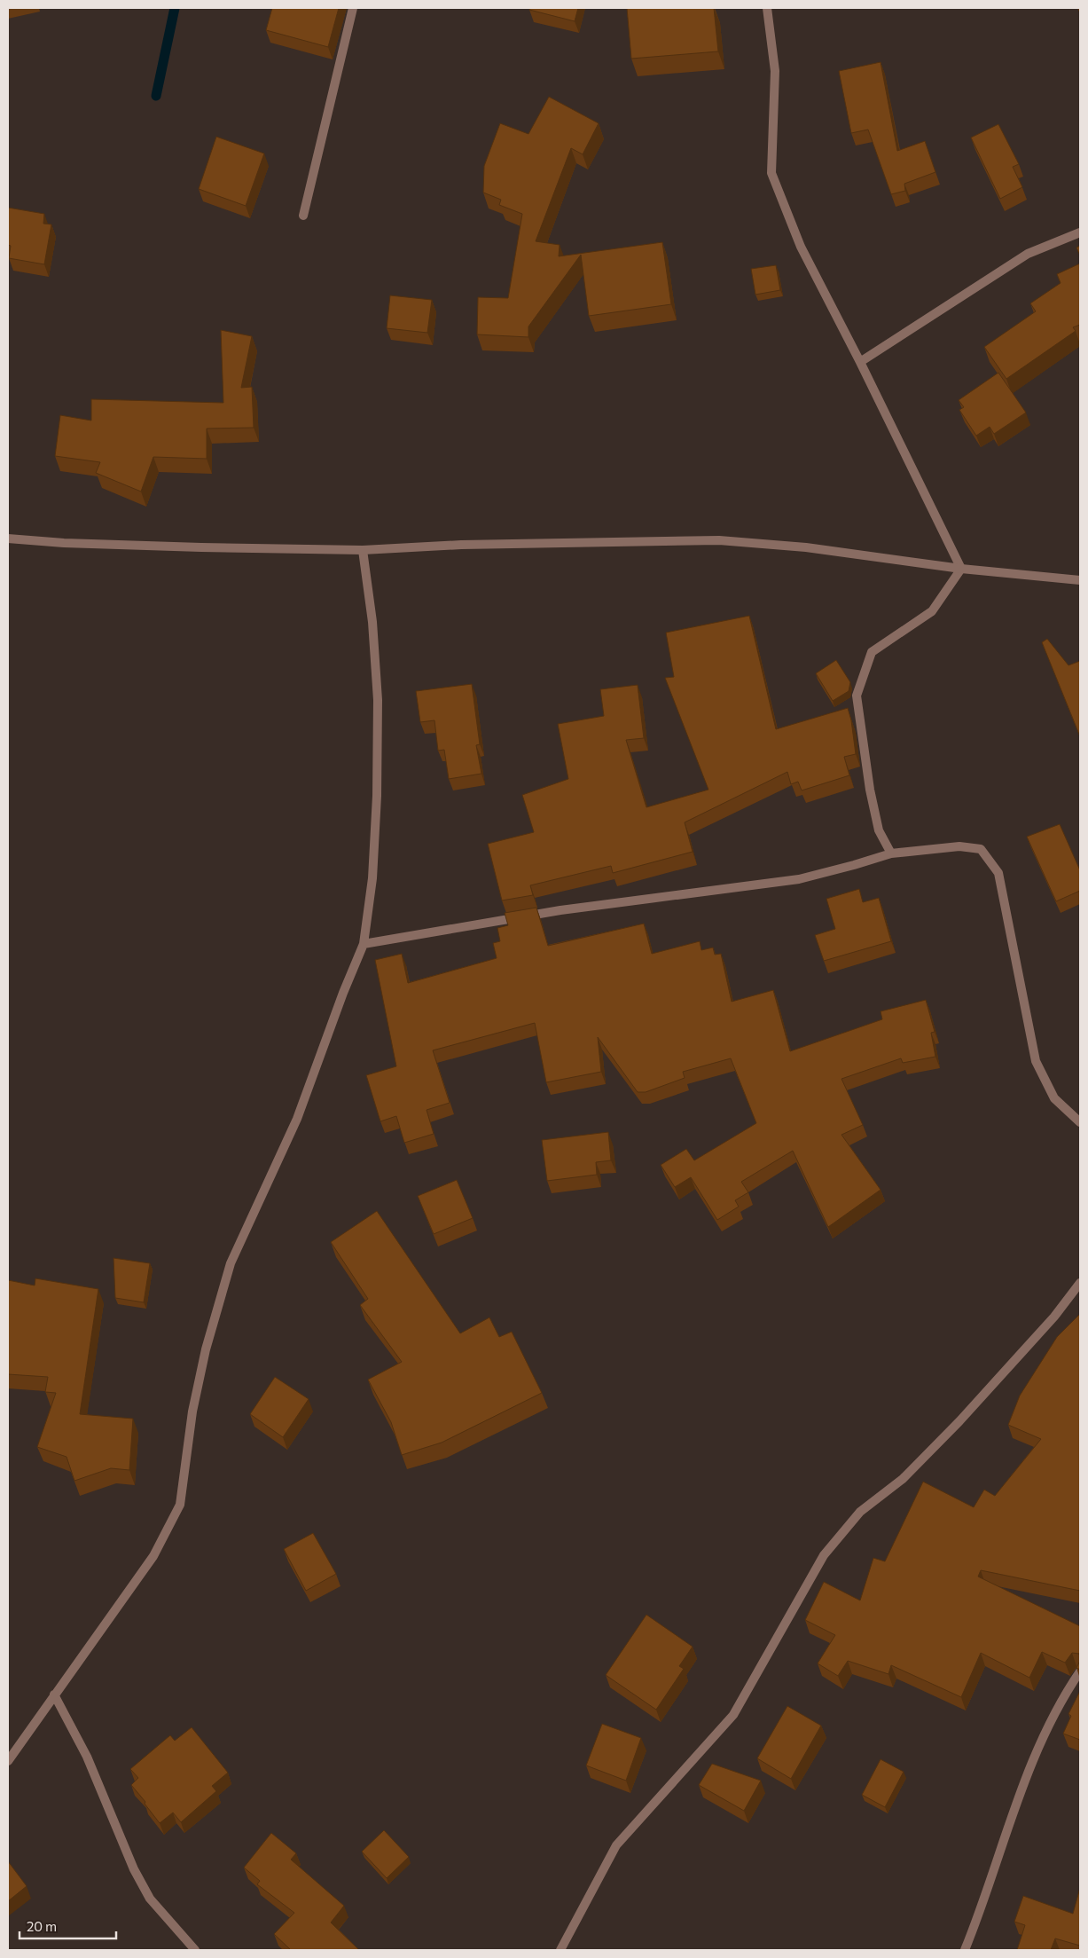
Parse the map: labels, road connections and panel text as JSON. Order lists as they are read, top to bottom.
{
  "scale_bar": "20 m"
}
